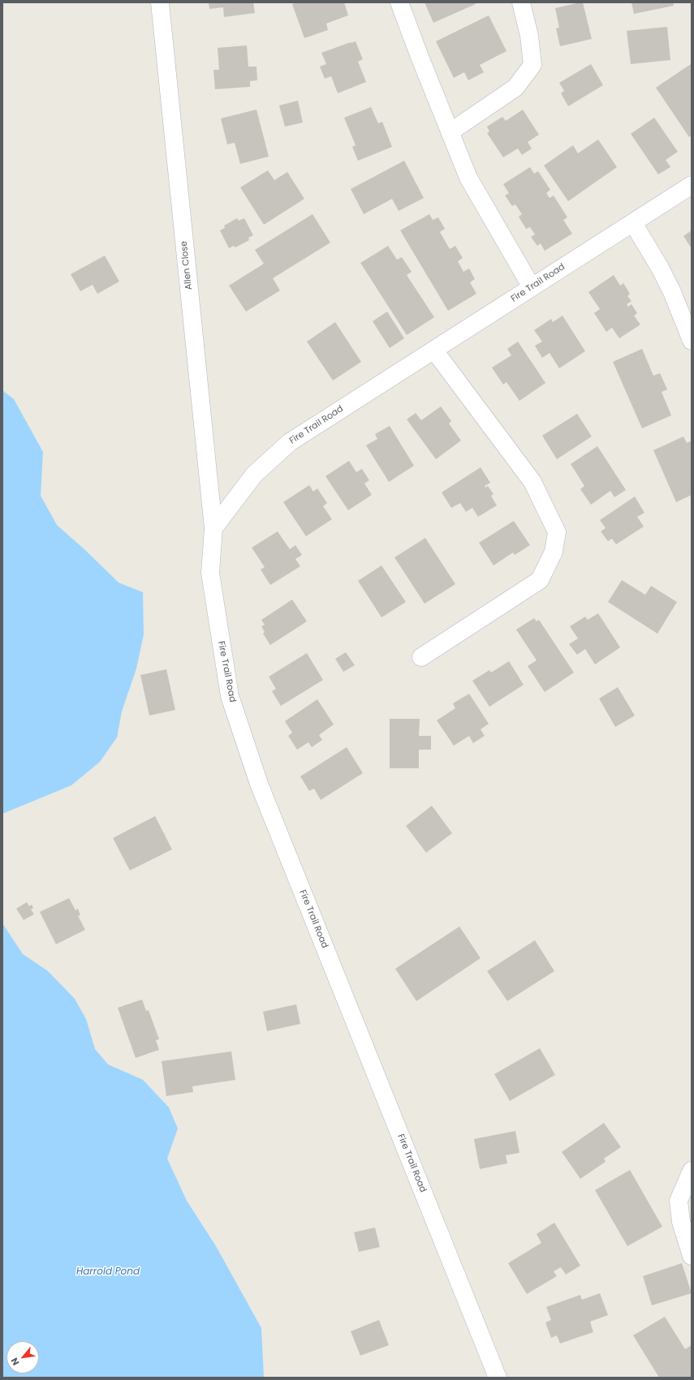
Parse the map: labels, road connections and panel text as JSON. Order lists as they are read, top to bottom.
{
  "streets": {
    "street": ["Allen Close", "Fire Trail Road"]
  },
  "crossings": [
    ["Allen Close", "Fire Trail Road"]
  ],
  "water": ["Harrold Pond"],
  "north": "bottom left"
}
